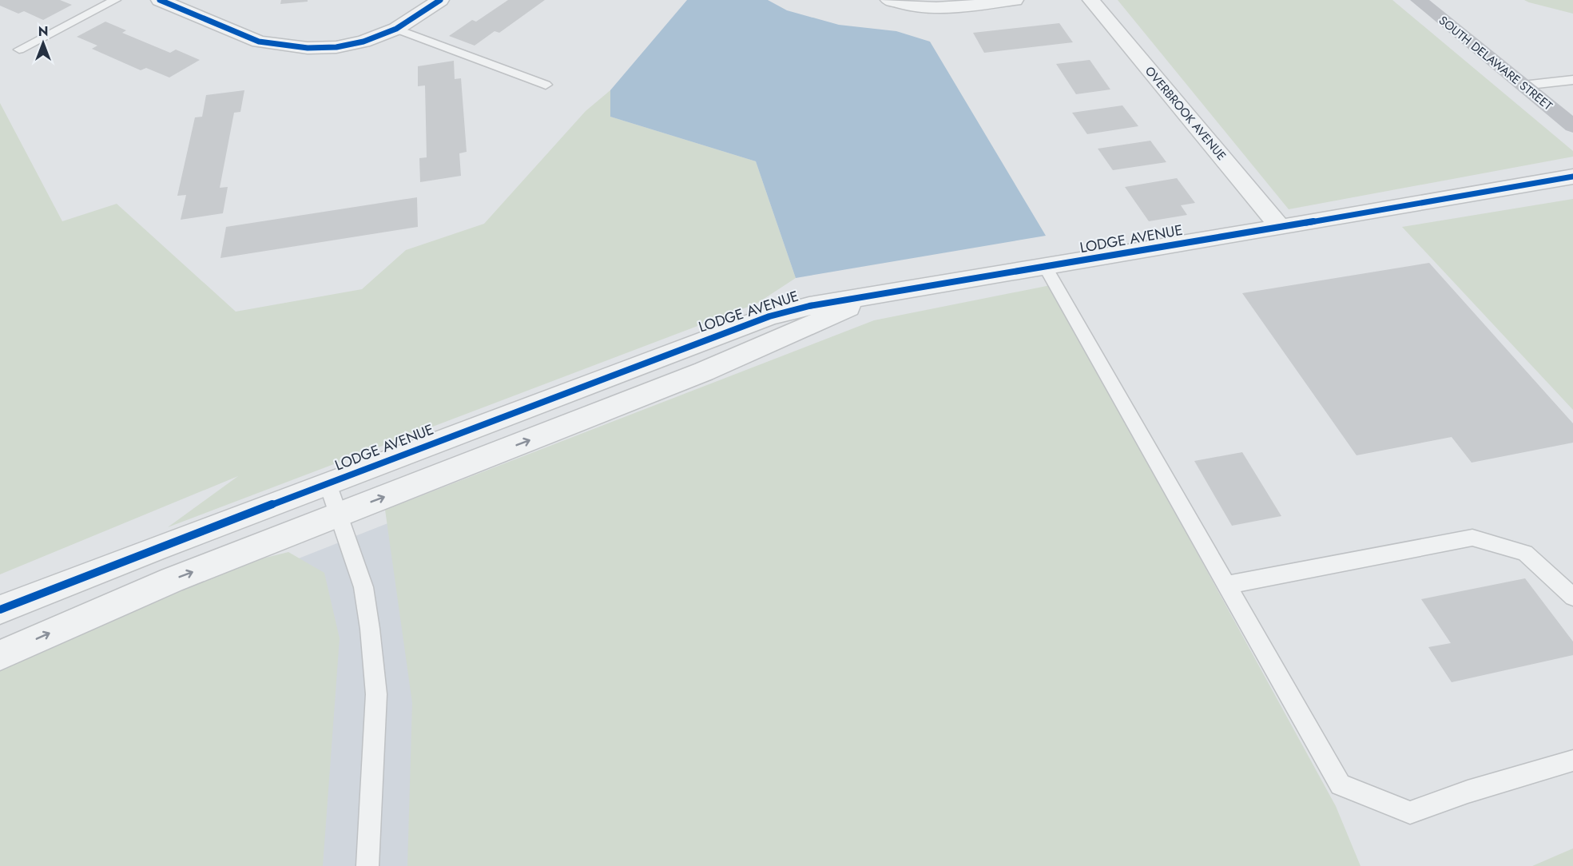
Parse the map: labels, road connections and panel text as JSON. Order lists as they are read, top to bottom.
{
  "streets": {
    "main road": ["SOUTH DELAWARE STREET"],
    "street": ["OVERBROOK AVENUE", "LODGE AVENUE"]
  },
  "crossings": [
    ["OVERBROOK AVENUE", "LODGE AVENUE"]
  ],
  "north": "top"
}
